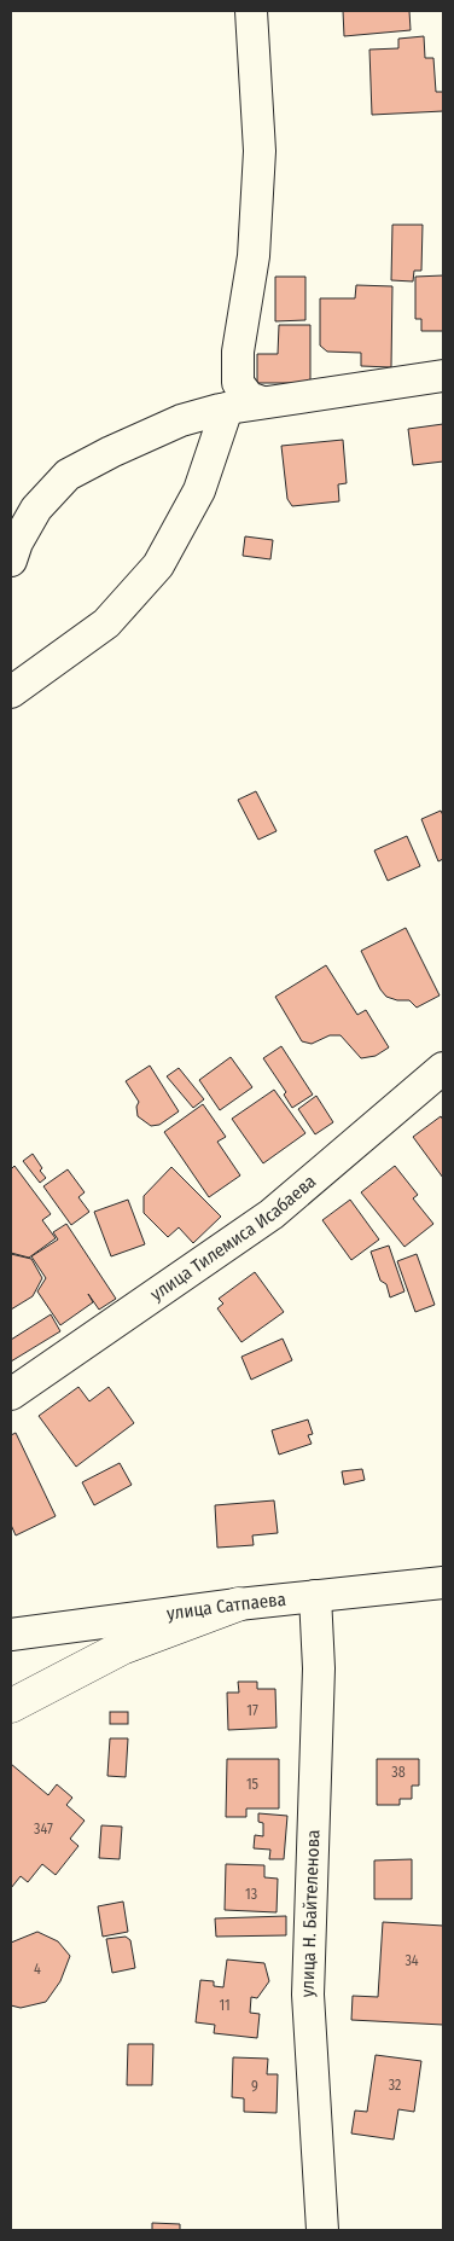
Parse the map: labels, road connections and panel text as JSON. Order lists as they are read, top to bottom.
{
  "streets": {
    "street": ["улица Тилемиса Исабаева", "улица Сатпаева", "улица Н. Байтеленова"]
  },
  "crossings": [
    ["улица Сатпаева", "улица Н. Байтеленова"]
  ],
  "house_numbers": [
    "17",
    "38",
    "15",
    "347",
    "13",
    "34",
    "4",
    "11",
    "32",
    "9"
  ]
}
